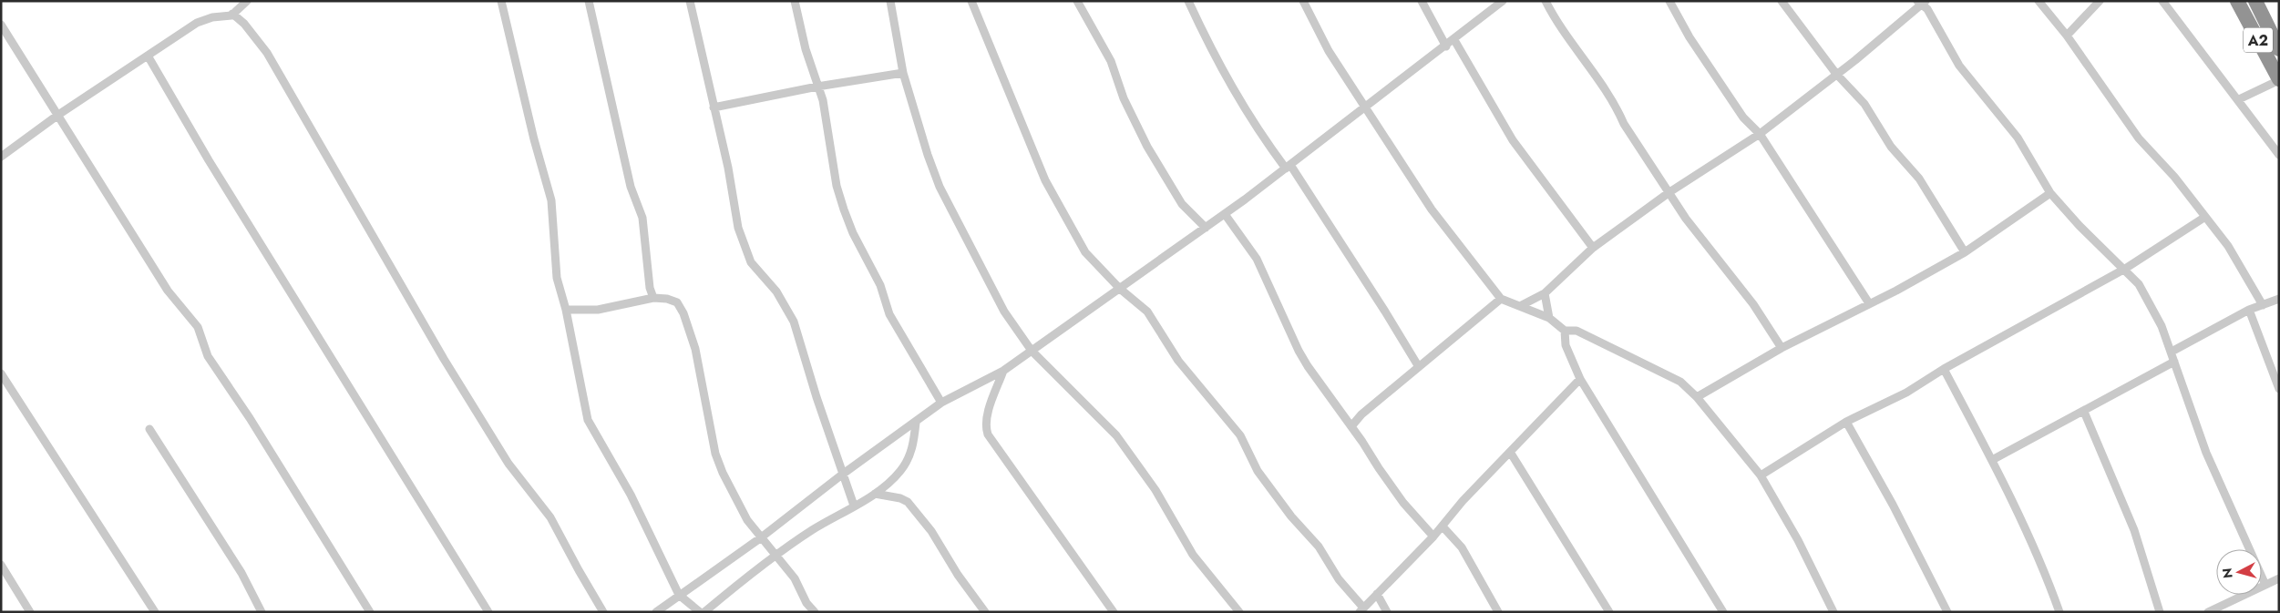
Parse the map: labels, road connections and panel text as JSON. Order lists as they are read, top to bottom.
{
  "streets": {
    "highway": ["A2"]
  },
  "north": "left"
}
